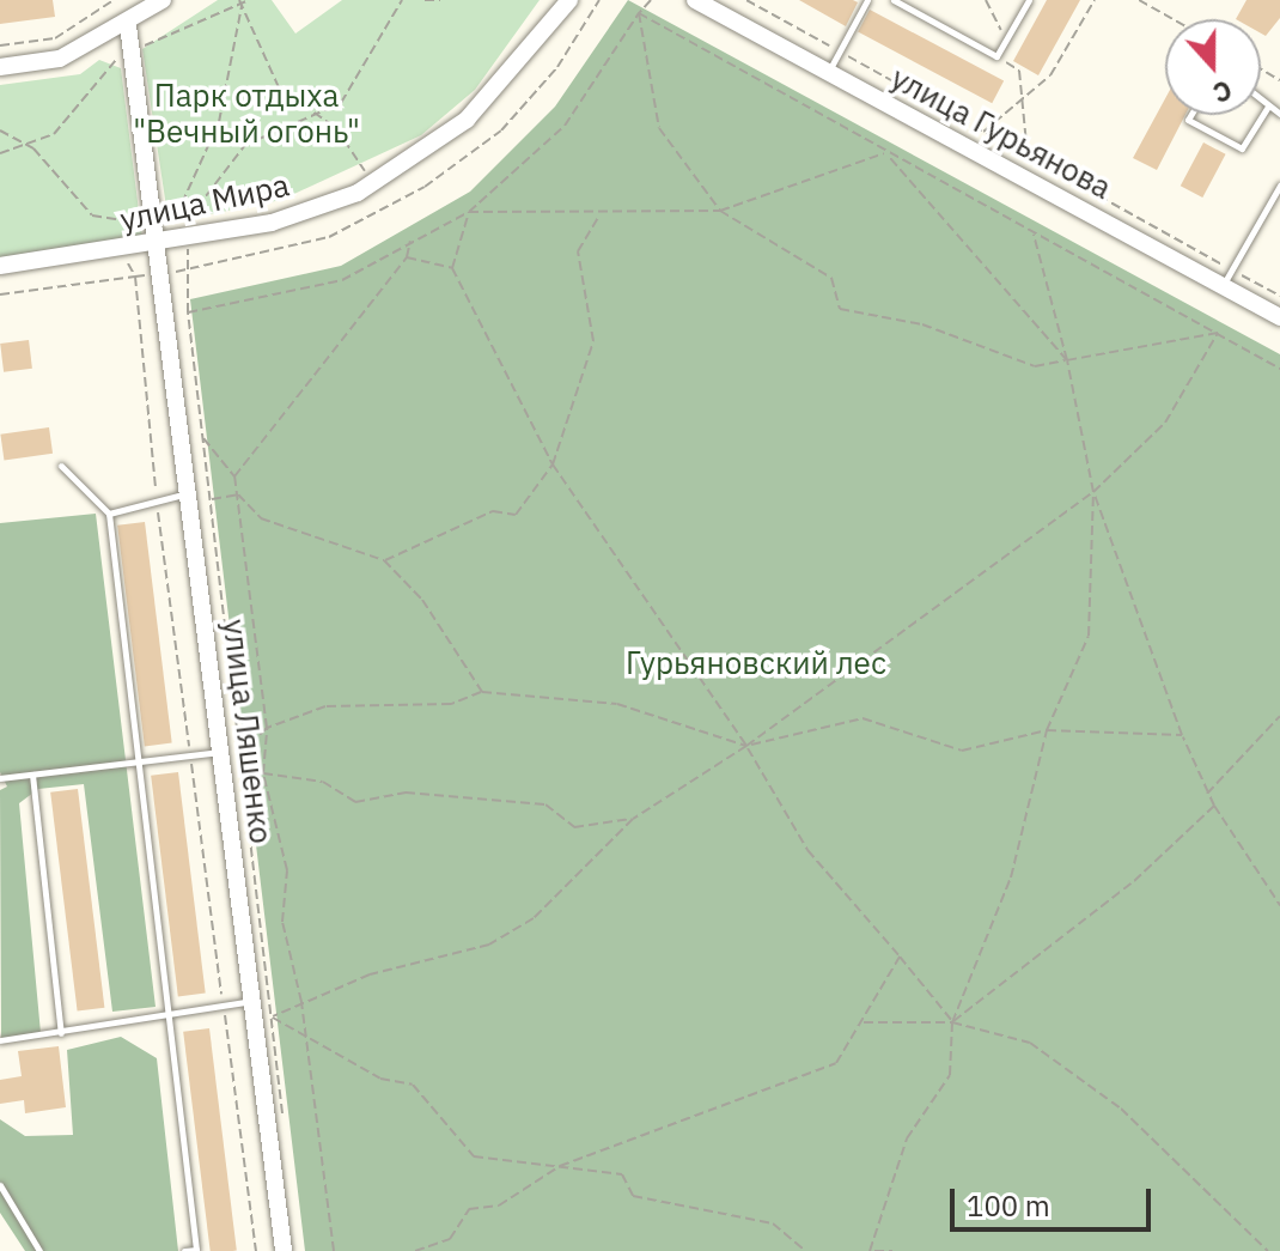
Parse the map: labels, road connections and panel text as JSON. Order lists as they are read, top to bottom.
{
  "streets": {
    "main road": ["улица Гурьянова", "улица Мира", "улица Ляшенко"]
  },
  "crossings": [
    ["улица Мира", "улица Ляшенко"]
  ],
  "parks": ["Парк отдыха \"Вечный огонь\"", "Гурьяновский лес"],
  "scale_bar": "100 m",
  "north": "bottom"
}
